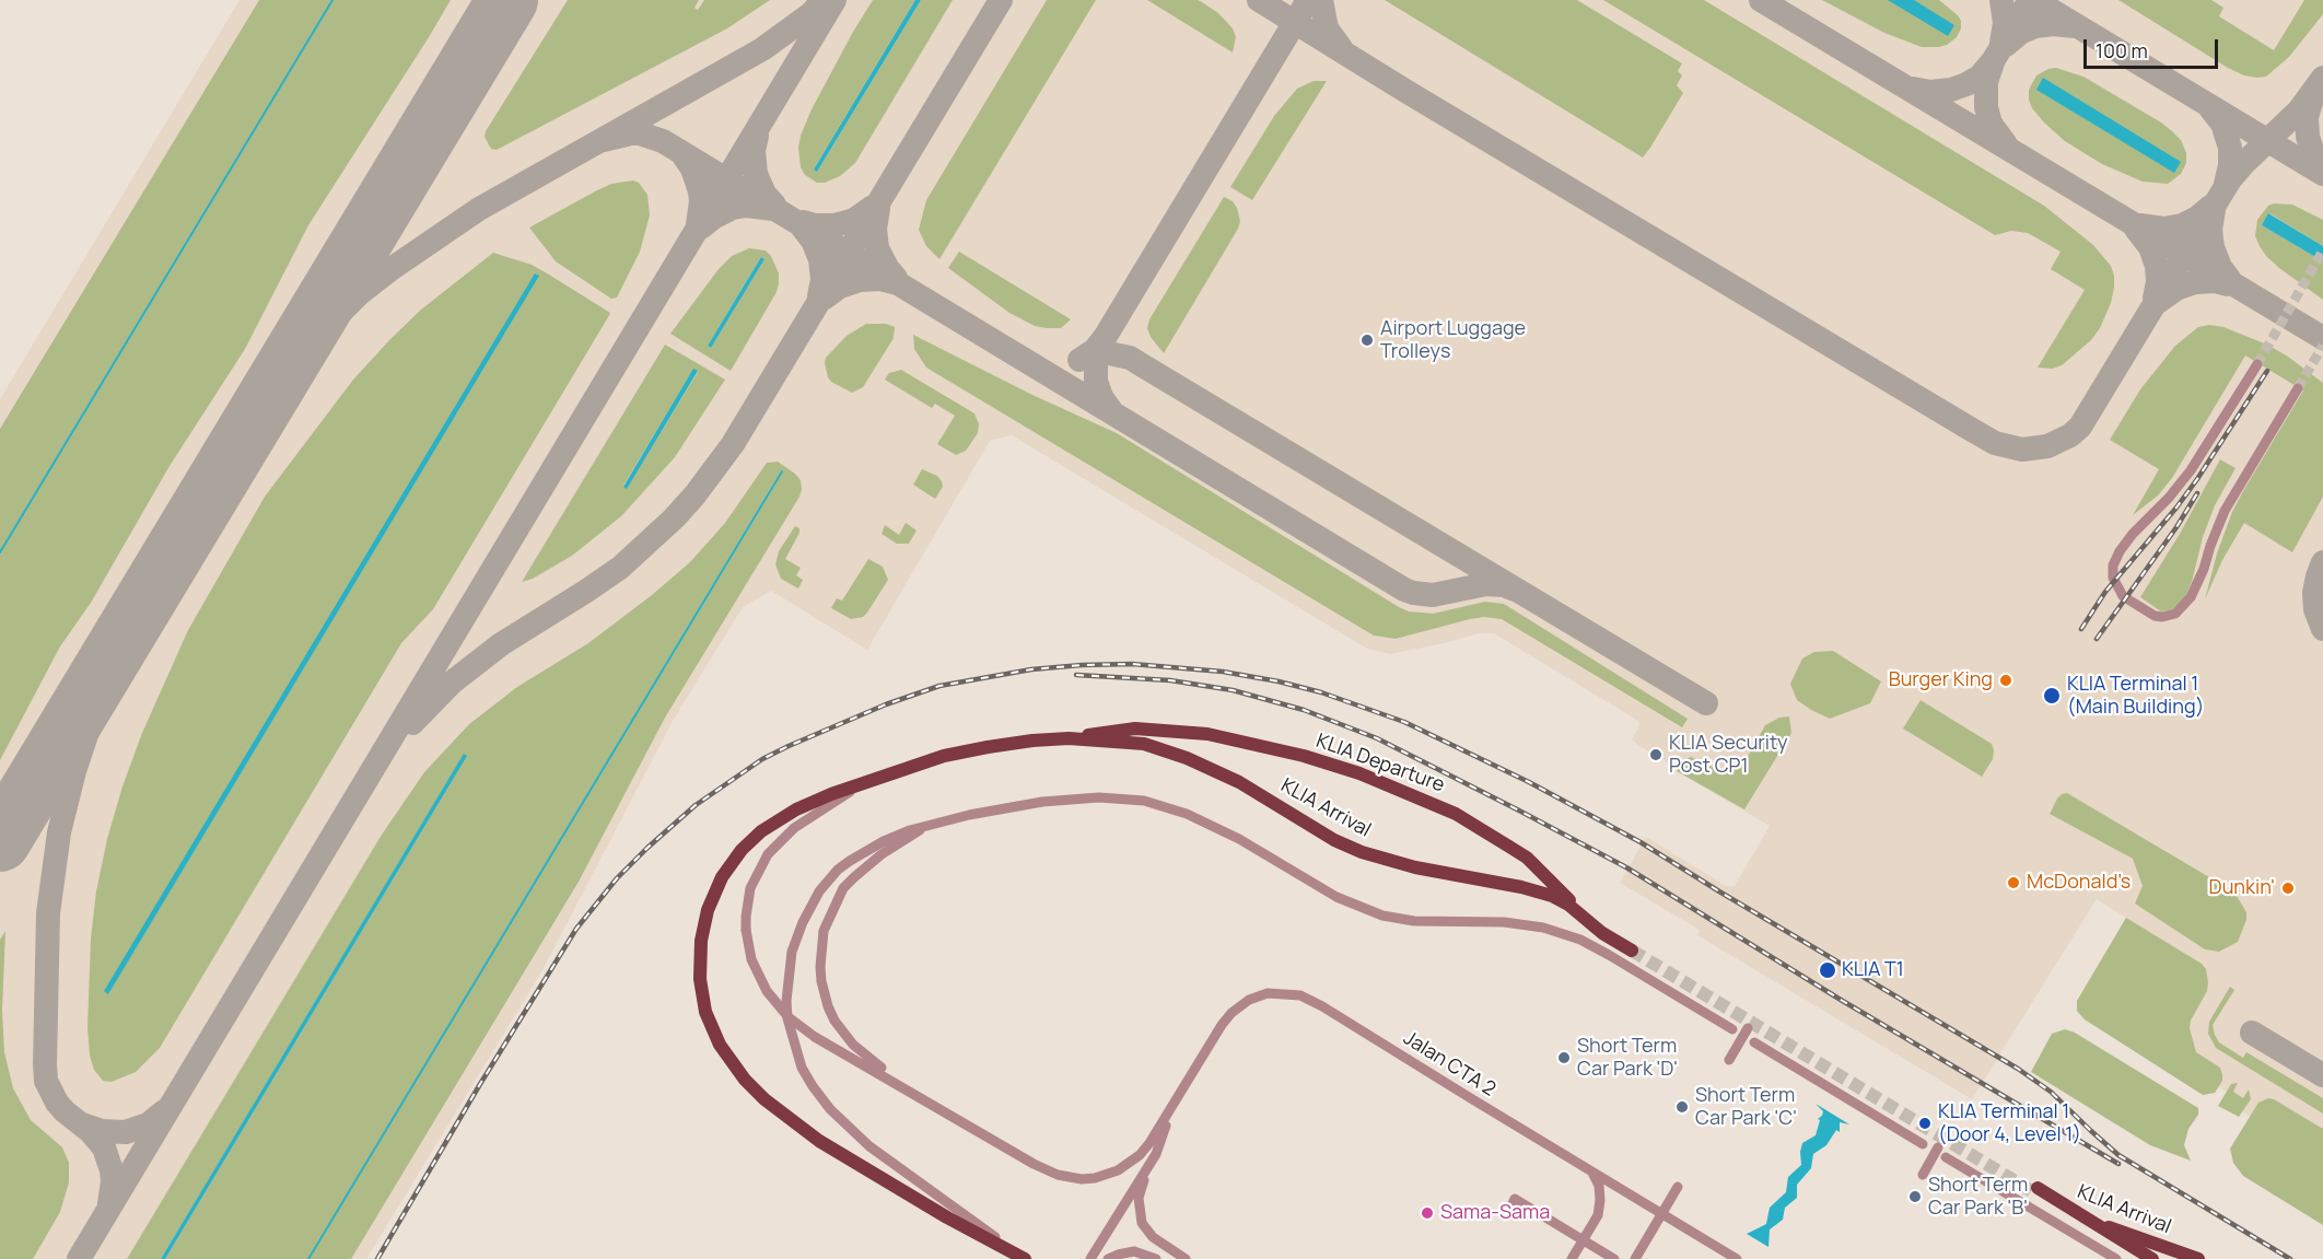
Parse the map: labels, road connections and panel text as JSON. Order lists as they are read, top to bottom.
{
  "streets": {
    "main road": ["KLIA Departure", "KLIA Arrival"],
    "street": ["Jalan CTA 2"]
  },
  "crossings": [
    ["KLIA Departure", "KLIA Arrival"]
  ],
  "places": [
    "Airport Luggage Trolleys",
    "Burger King",
    "KLIA Terminal 1 (Main Building)",
    "KLIA Security Post CP1",
    "McDonald's",
    "Dunkin'",
    "KLIA T1",
    "Short Term Car Park 'D'",
    "Short Term Car Park 'C'",
    "KLIA Terminal 1 (Door 4, Level 1)",
    "Short Term Car Park 'B'",
    "Sama-Sama"
  ],
  "scale_bar": "100 m"
}
